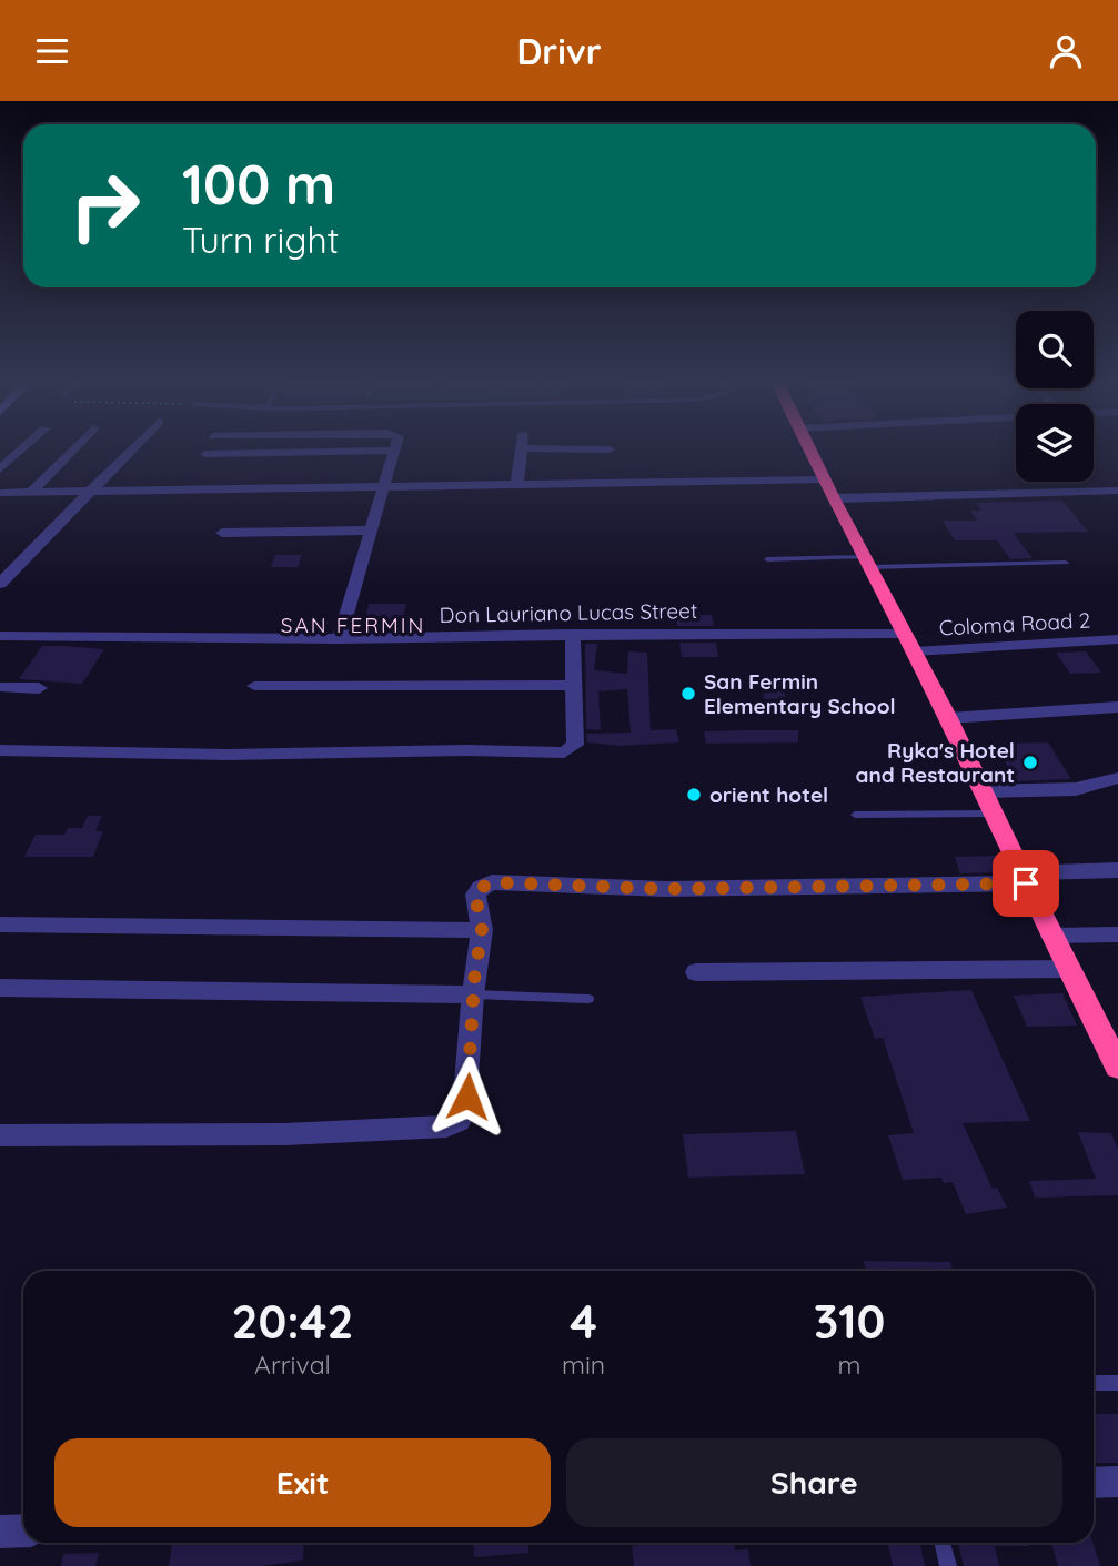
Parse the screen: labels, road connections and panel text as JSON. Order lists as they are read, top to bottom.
{
  "streets": {
    "street": ["Don Lauriano Lucas Street", "Coloma Road 2"]
  },
  "crossings": [
    ["Don Lauriano Lucas Street", "Coloma Road 2"]
  ],
  "districts": ["SAN FERMIN"],
  "places": ["San Fermin Elementary School", "Ryka's Hotel and Restaurant", "orient hotel"],
  "page": {
    "header": "Drivr",
    "turn": ["100 m", "Turn right"],
    "eta": [
      "20:42",
      "Arrival",
      "4",
      "min",
      "310",
      "m"
    ],
    "buttons": ["Exit", "Share"]
  }
}
